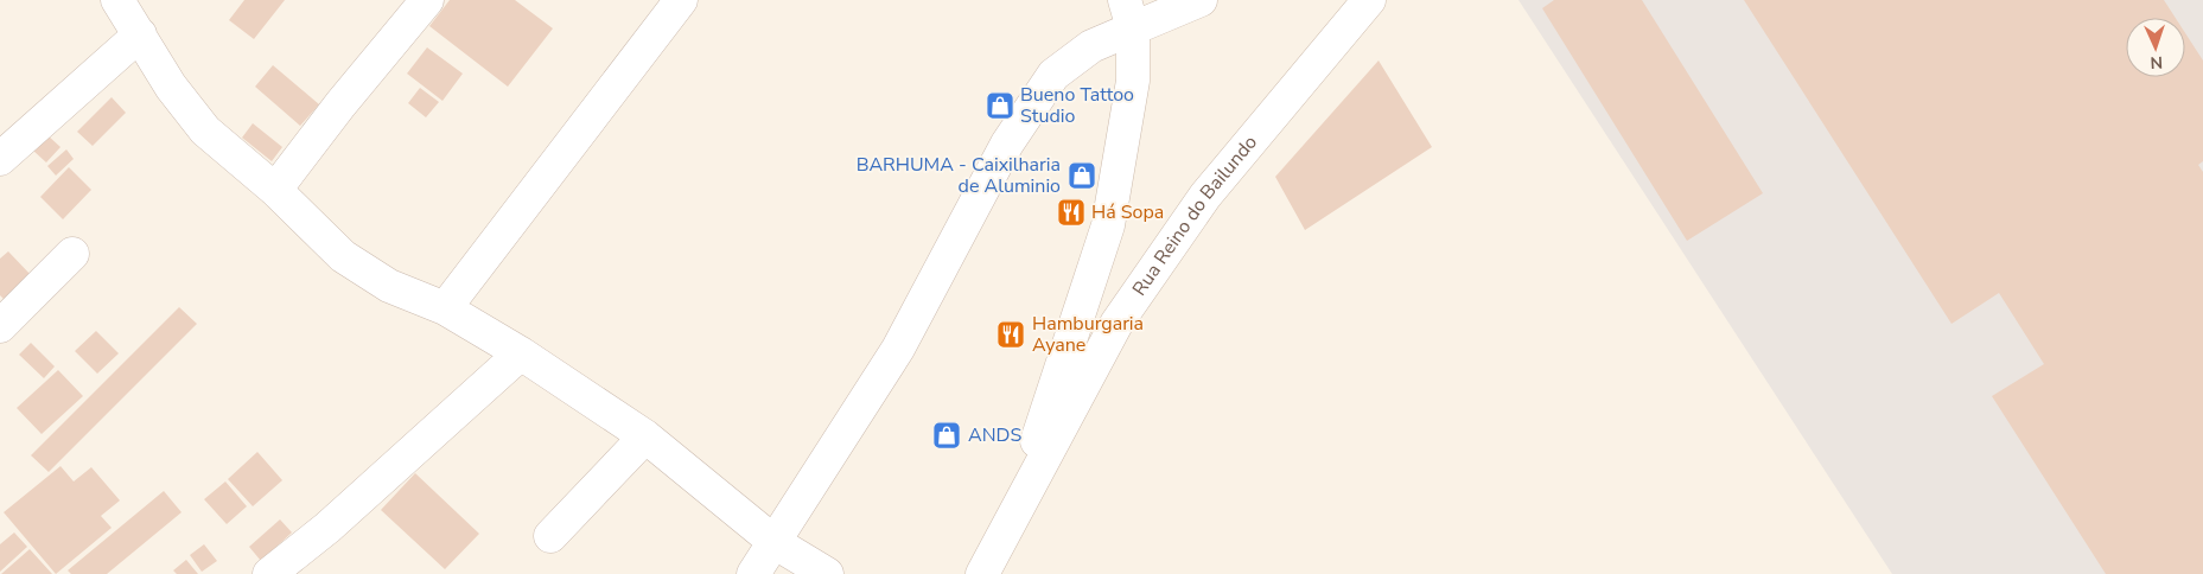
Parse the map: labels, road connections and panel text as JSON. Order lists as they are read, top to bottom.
{
  "streets": {
    "street": ["Rua Reino do Bailundo"]
  },
  "places": {
    "shop": ["Bueno Tattoo Studio", "BARHUMA - Caixilharia de Aluminio", "ANDS"],
    "restaurant": ["Há Sopa", "Hamburgaria Ayane"]
  },
  "north": "bottom"
}
